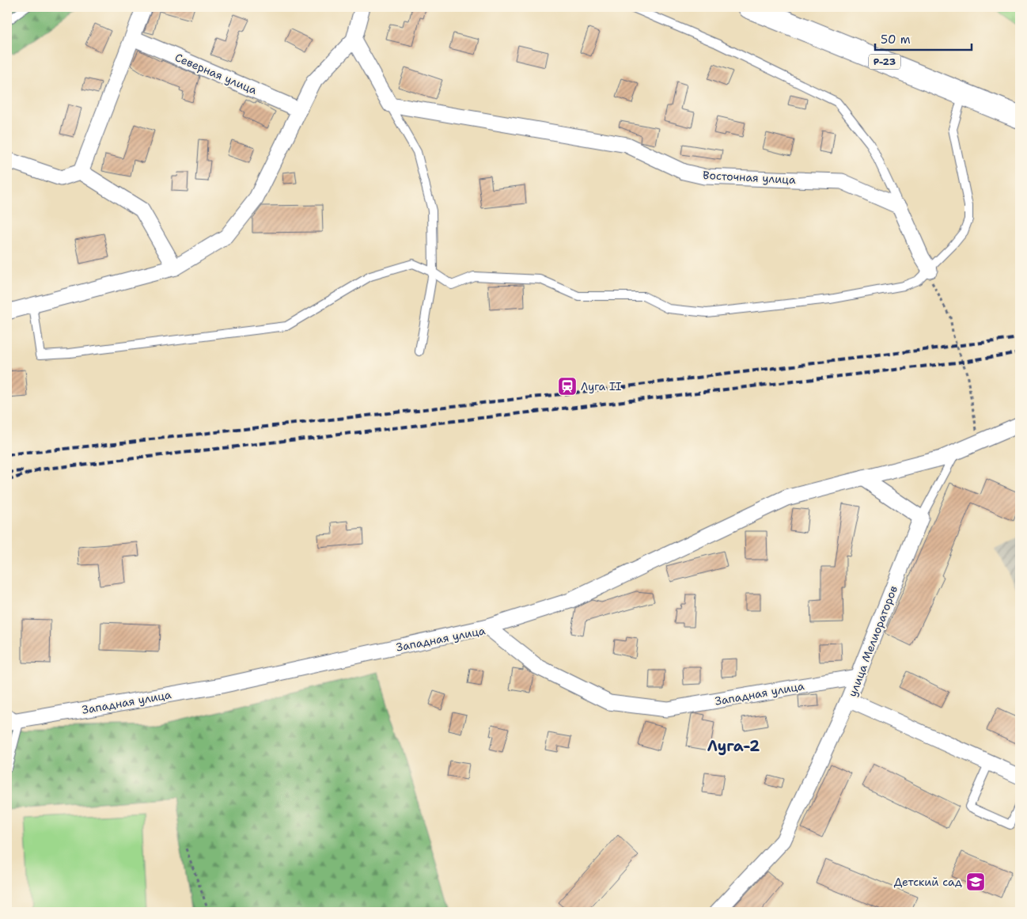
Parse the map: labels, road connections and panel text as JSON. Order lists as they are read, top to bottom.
{
  "streets": {
    "main road": ["Р-23"],
    "street": [
      "Северная улица",
      "Восточная улица",
      "Западная улица",
      "улица Мелиораторов"
    ]
  },
  "crossings": [
    ["Западная улица", "улица Мелиораторов"]
  ],
  "districts": ["Луга-2"],
  "places": {
    "station": ["Луга II"],
    "school or university": ["Детский сад"]
  },
  "scale_bar": "50 m"
}
